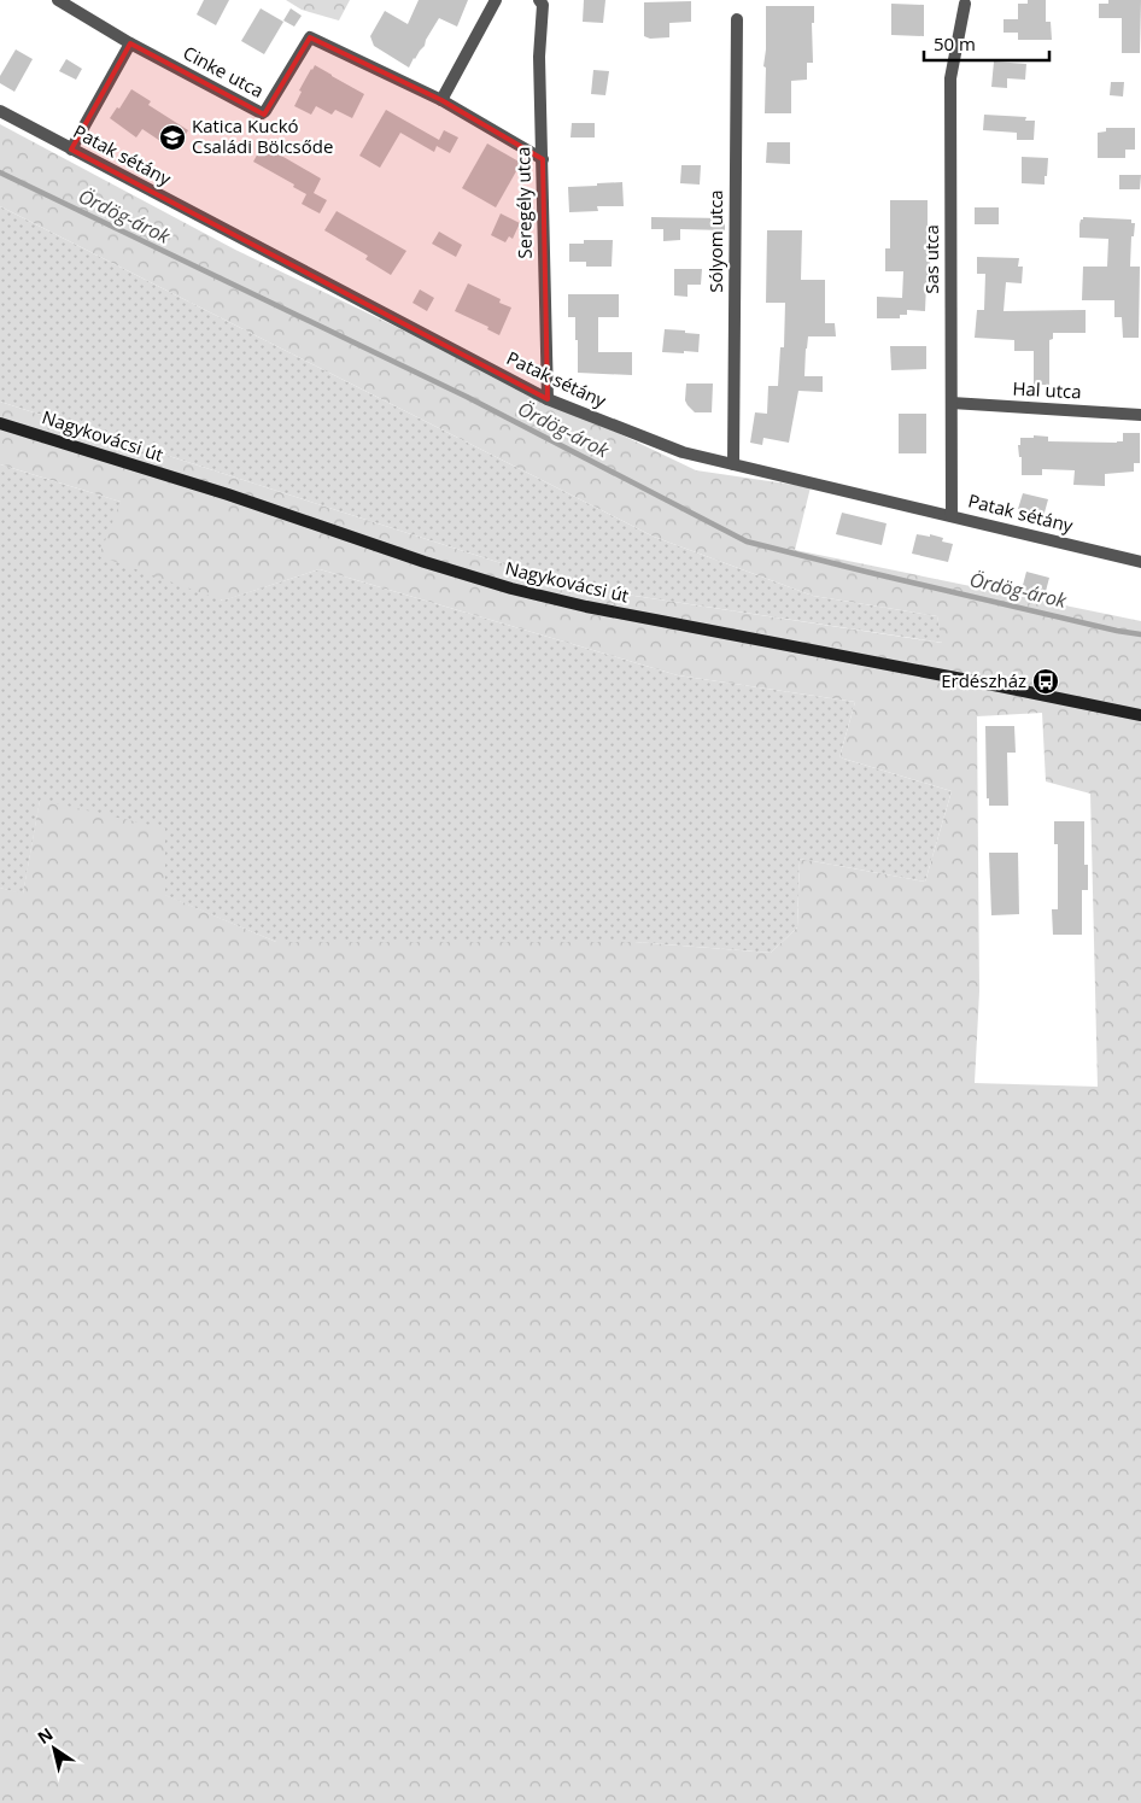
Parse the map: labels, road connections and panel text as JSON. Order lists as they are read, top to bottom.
{
  "streets": {
    "street": [
      "Cinke utca",
      "Patak sétány",
      "Seregély utca",
      "Sólyom utca",
      "Sas utca",
      "Hal utca",
      "Nagykovácsi út"
    ]
  },
  "crossings": [
    ["Cinke utca", "Seregély utca"],
    ["Patak sétány", "Seregély utca"],
    ["Patak sétány", "Sólyom utca"],
    ["Patak sétány", "Sas utca"],
    ["Sas utca", "Hal utca"]
  ],
  "water": ["Ördög-árok"],
  "places": {
    "school or university": ["Katica Kuckó Családi Bölcsőde"],
    "bus stop": ["Erdészház"]
  },
  "scale_bar": "50 m",
  "north": "top left"
}
